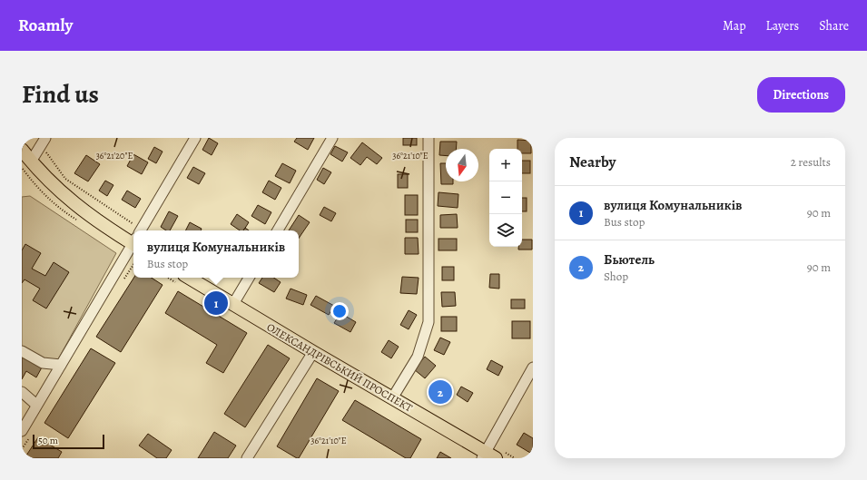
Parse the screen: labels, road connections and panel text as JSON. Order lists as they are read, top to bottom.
{
  "streets": {
    "main road": ["ОЛЕКСАНДРІВСЬКИЙ ПРОСПЕКТ"]
  },
  "scale_bar": "50 m",
  "north": "bottom",
  "page": {
    "header": "Roamly",
    "nav": ["Map", "Layers", "Share"],
    "title": "Find us",
    "buttons": "Directions",
    "heading": ["Nearby", "2 results"],
    "map_buttons": ["+", "−"],
    "list": [
      {
        "mark": "1",
        "name": "вулиця Комунальників",
        "note": "Bus stop",
        "value": "90 m"
      },
      {
        "mark": "2",
        "name": "Бьютель",
        "note": "Shop",
        "value": "90 m"
      }
    ],
    "popup": ["вулиця Комунальників", "Bus stop"],
    "pins": ["1", "2"],
    "scale": "50 m"
  },
  "coordinates": ["36°21'20\"E", "36°21'10\"E"]
}
